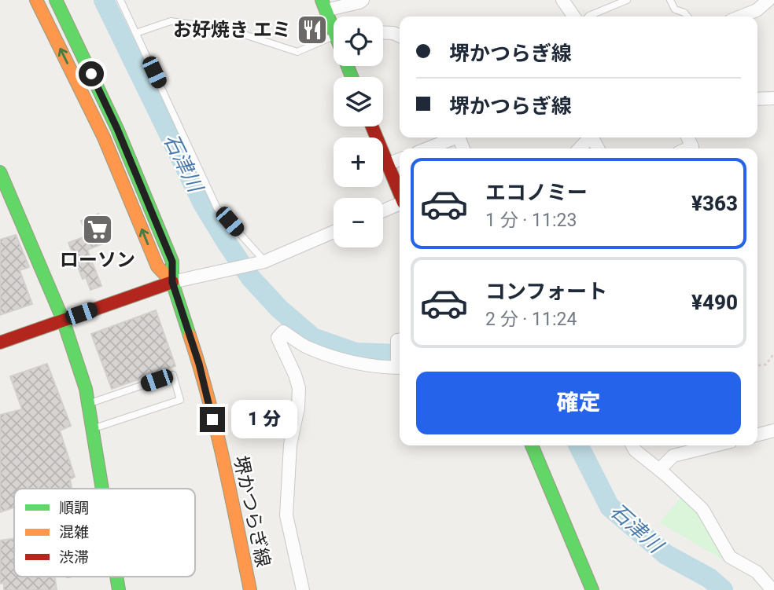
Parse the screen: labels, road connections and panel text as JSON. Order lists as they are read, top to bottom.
{
  "streets": {
    "street": ["堺かつらぎ線"]
  },
  "water": ["石津川"],
  "places": {
    "restaurant": ["お好焼き エミ"],
    "supermarket": ["ローソン"]
  },
  "legend": ["順調", "混雑", "渋滞"],
  "page": {
    "map_buttons": ["+", "−"],
    "banner": ["堺かつらぎ線", "堺かつらぎ線"],
    "list": [
      {
        "name": "エコノミー",
        "note": "1 分 · 11:23",
        "value": "¥363"
      },
      {
        "name": "コンフォート",
        "note": "2 分 · 11:24",
        "value": "¥490"
      }
    ],
    "buttons": "確定",
    "bubble": "1 分"
  }
}
